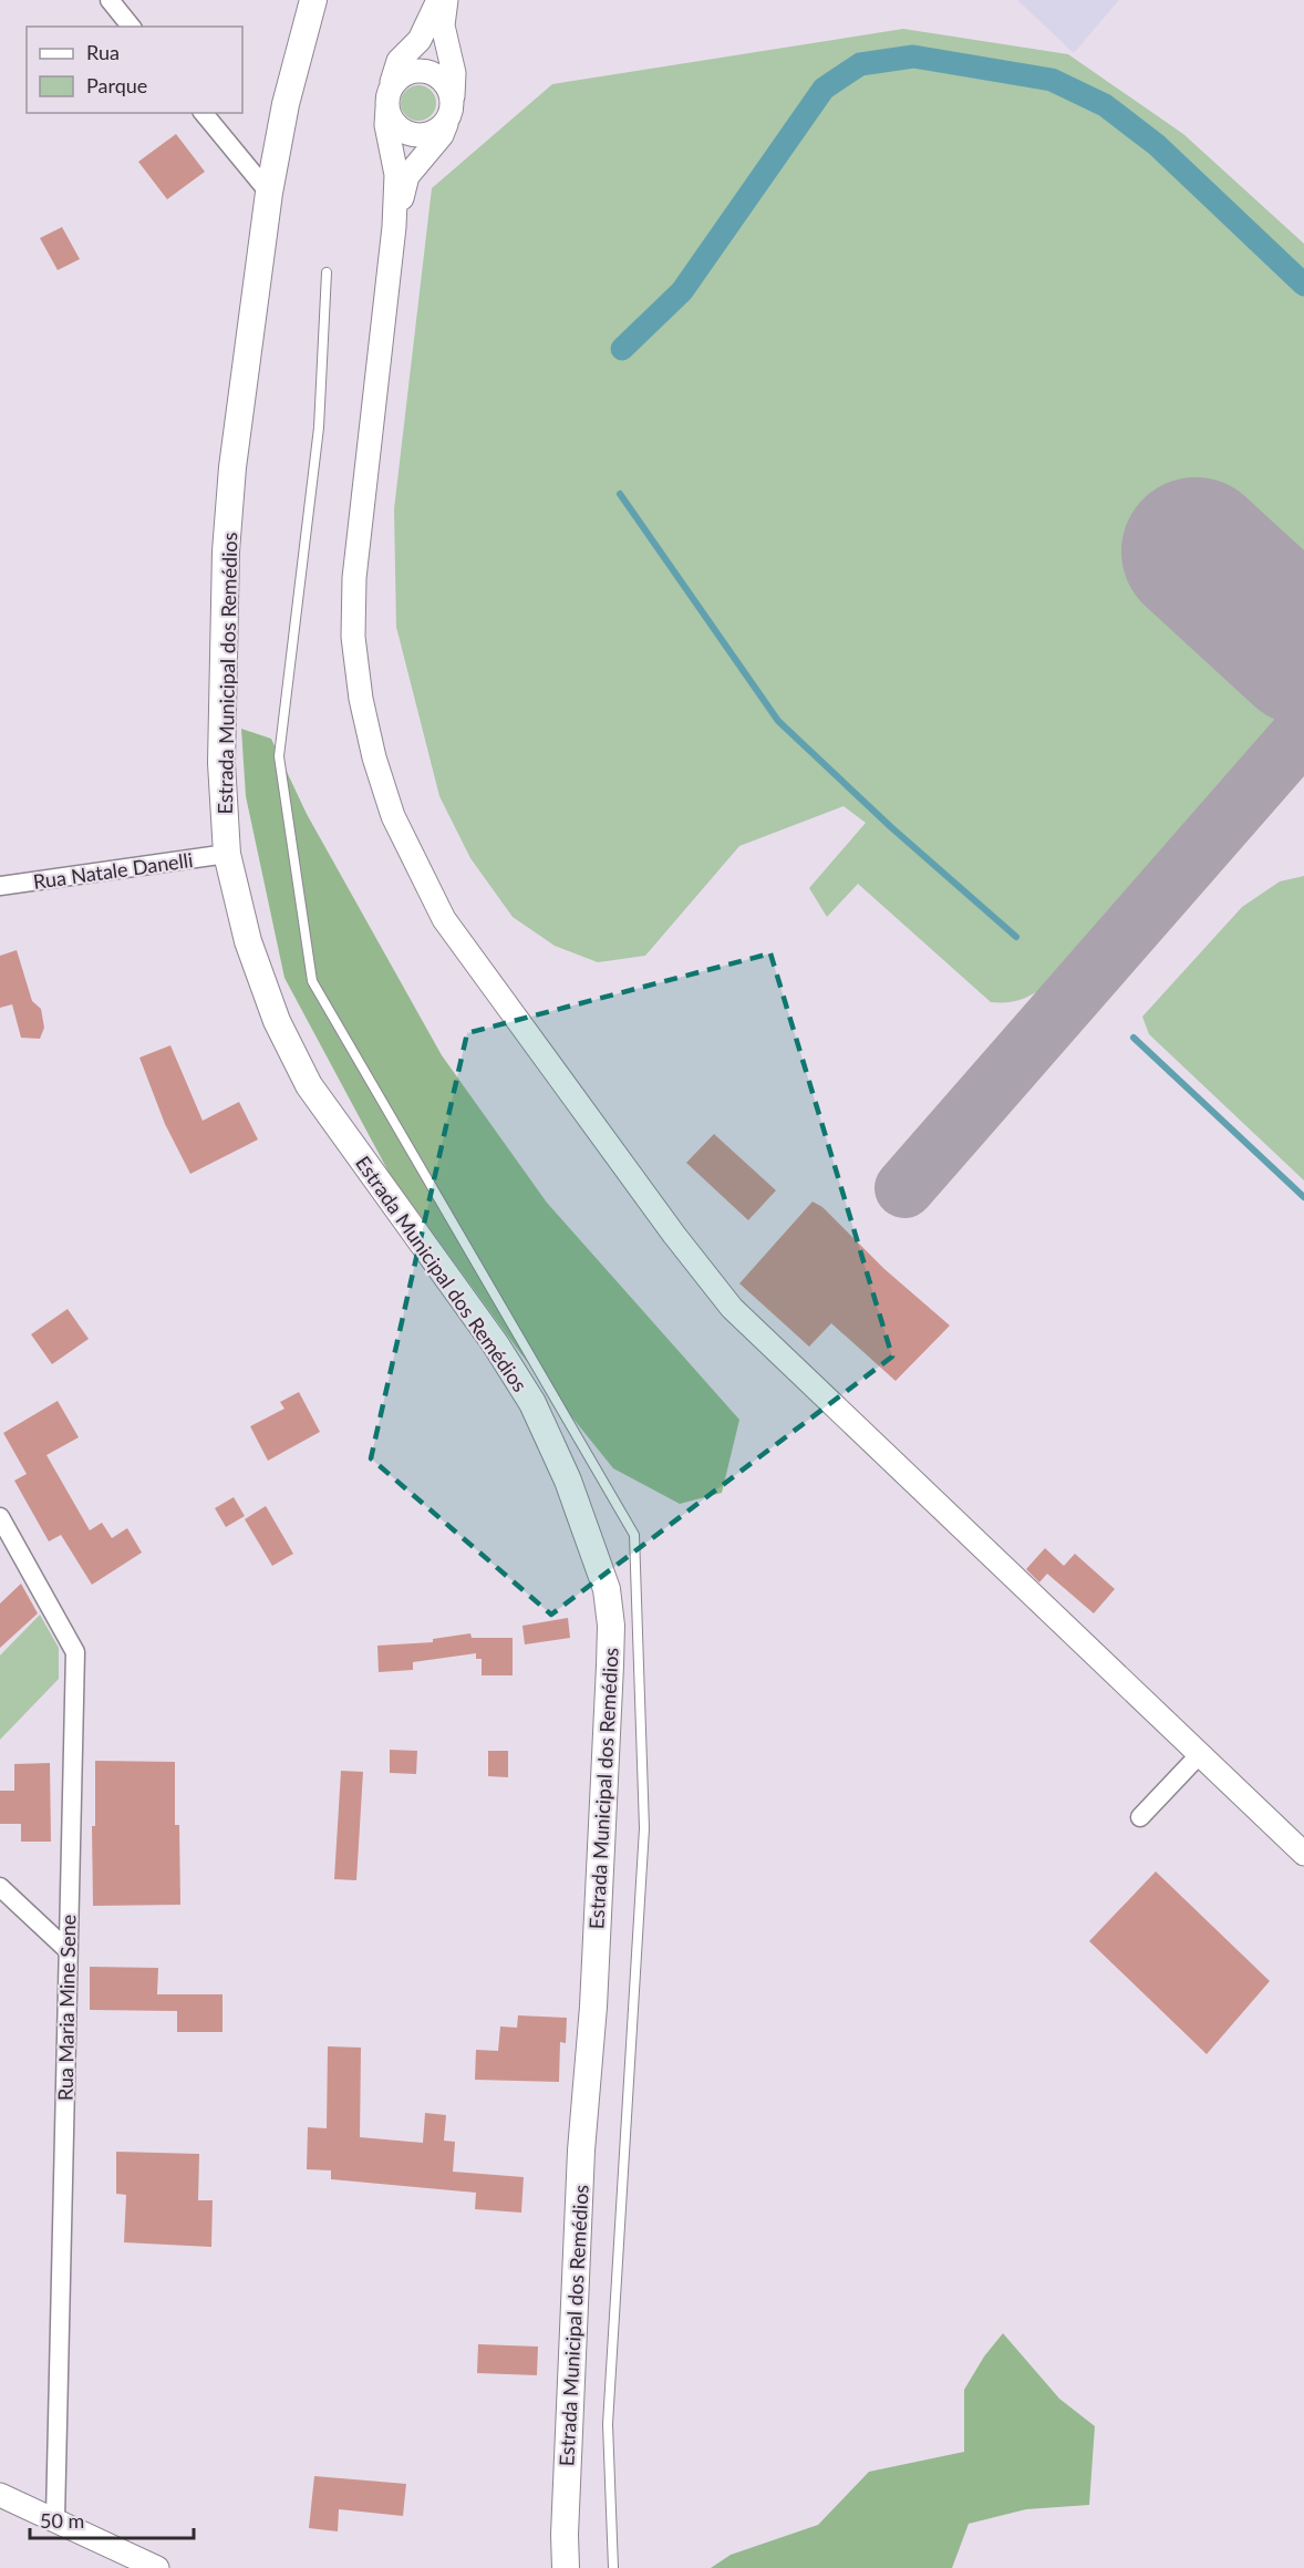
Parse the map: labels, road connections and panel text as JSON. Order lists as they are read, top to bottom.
{
  "streets": {
    "main road": ["Estrada Municipal dos Remédios"],
    "street": ["Rua Natale Danelli", "Rua Maria Mine Sene"]
  },
  "crossings": [
    ["Estrada Municipal dos Remédios", "Rua Natale Danelli"]
  ],
  "legend": ["Rua", "Parque"],
  "scale_bar": "50 m"
}
